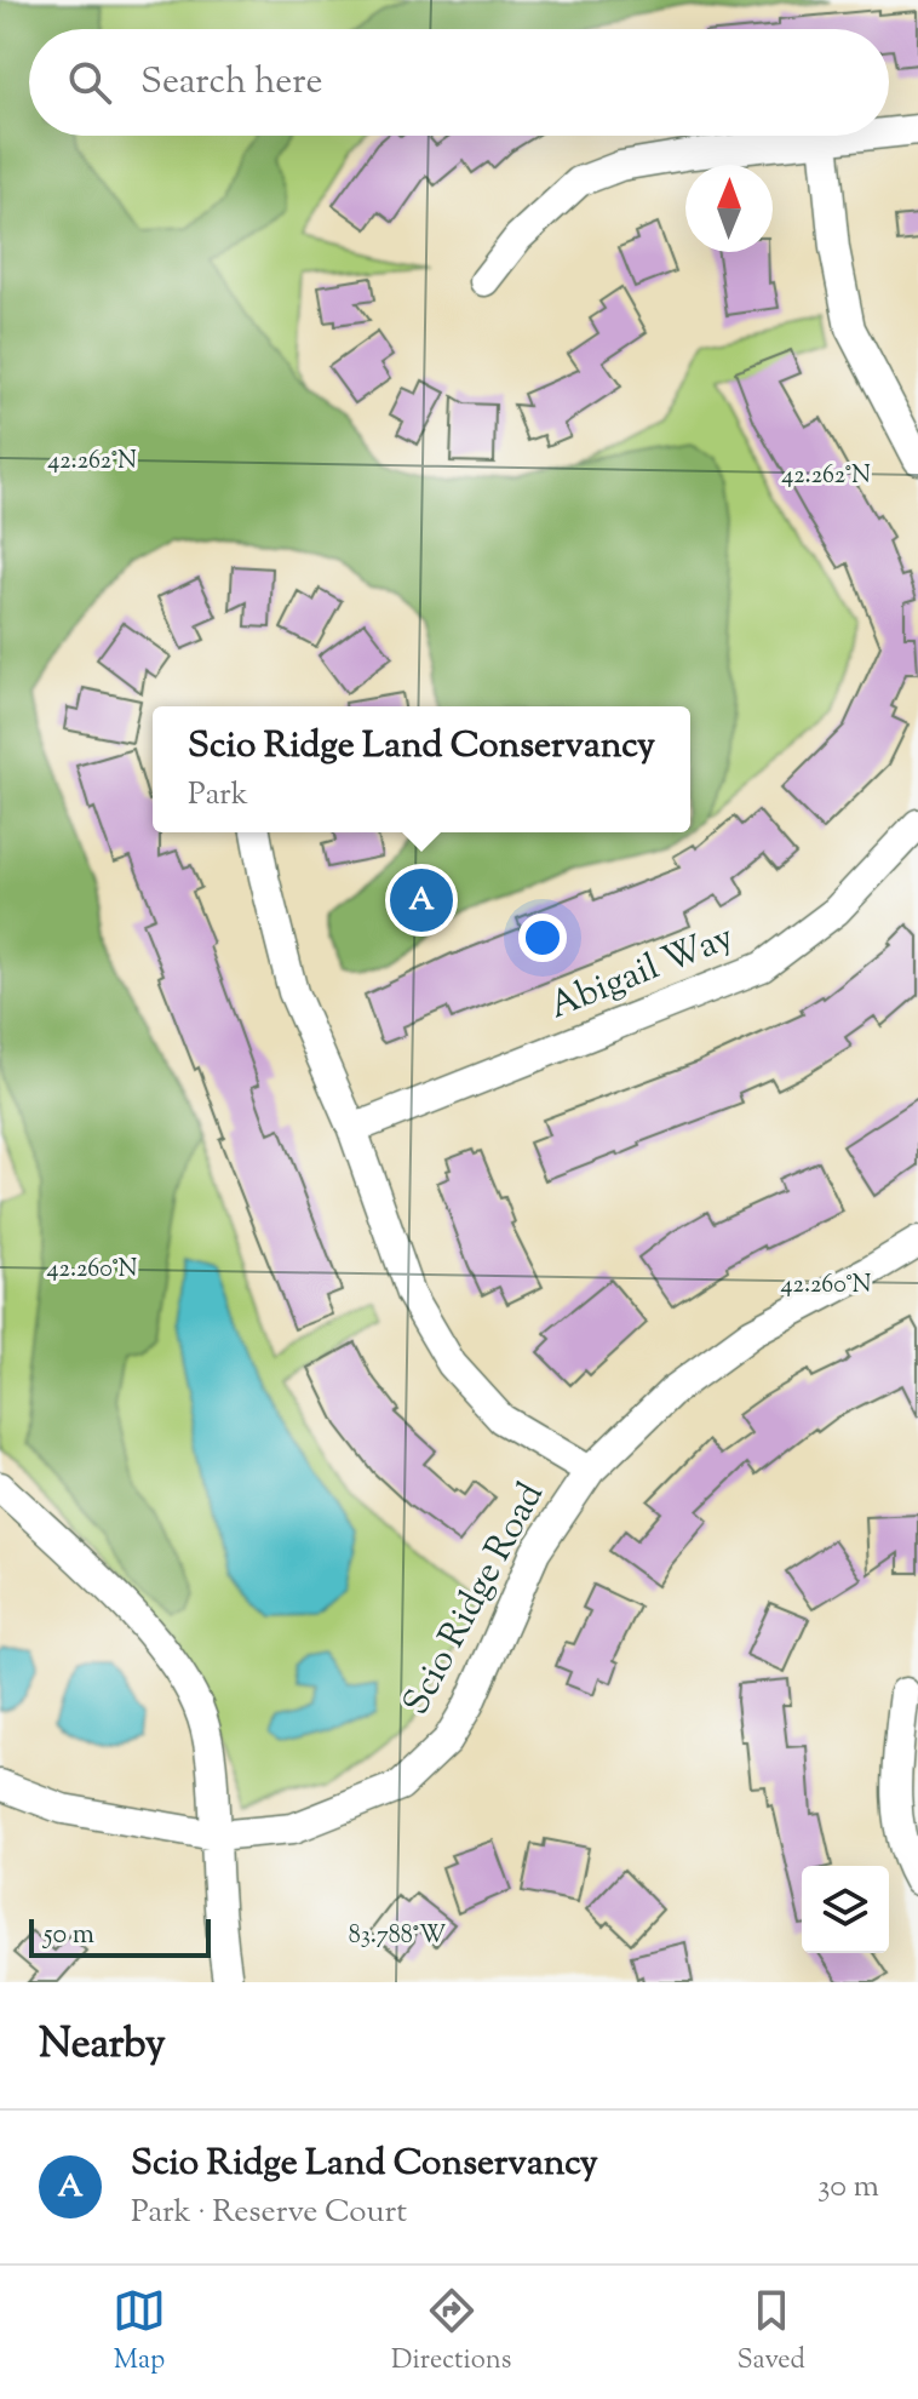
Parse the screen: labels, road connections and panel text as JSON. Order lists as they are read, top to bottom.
{
  "streets": {
    "street": ["Abigail Way", "Scio Ridge Road"]
  },
  "scale_bar": "50 m",
  "north": "top",
  "page": {
    "search": "Search here",
    "popup": ["Scio Ridge Land Conservancy", "Park"],
    "pins": "A",
    "scale": "50 m",
    "heading": "Nearby",
    "list": [
      {
        "mark": "A",
        "name": "Scio Ridge Land Conservancy",
        "note": "Park · Reserve Court",
        "value": "30 m"
      }
    ],
    "nav": ["Map", "Directions", "Saved"]
  },
  "coordinates": ["42.262°N", "42.260°N", "83.788°W"]
}
